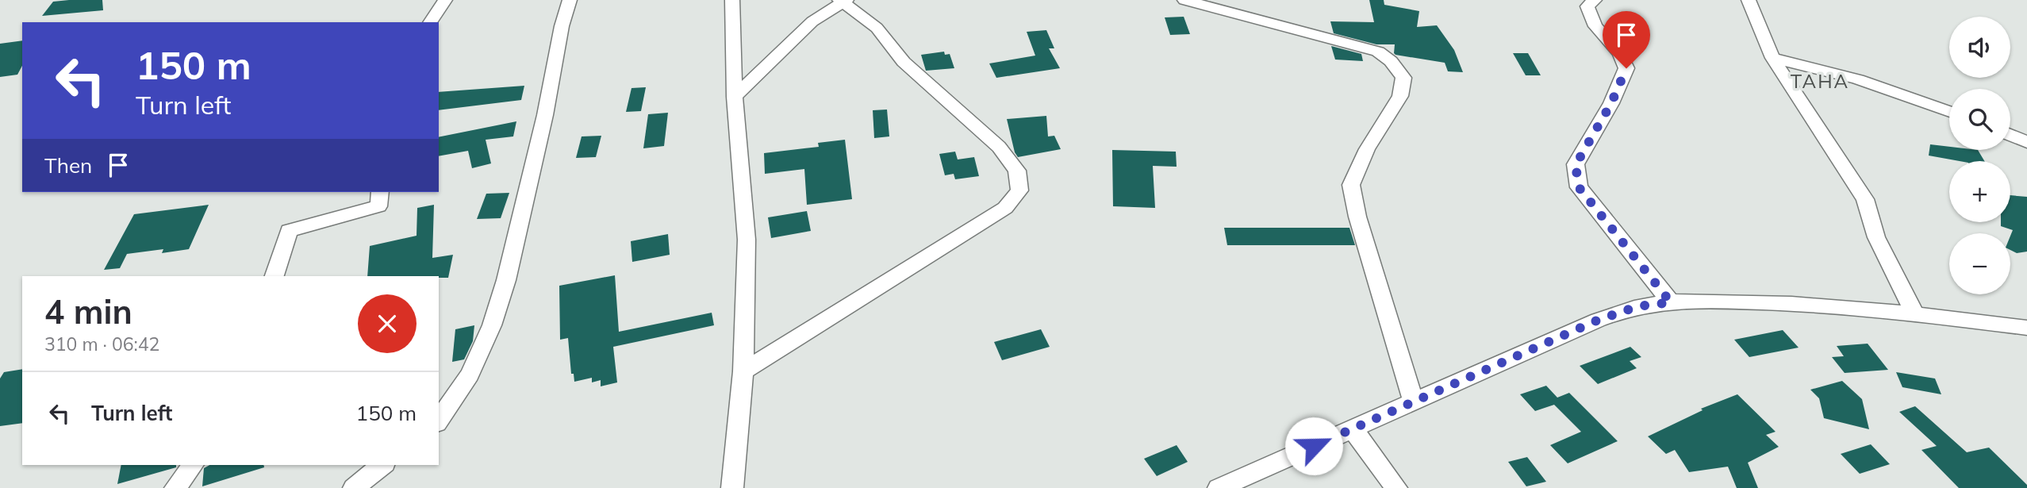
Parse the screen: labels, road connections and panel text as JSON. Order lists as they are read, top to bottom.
{
  "districts": ["TAHA"],
  "page": {
    "map_buttons": ["+", "−"],
    "turn": ["150 m", "Turn left"],
    "then": "Then",
    "heading": ["4 min", "310 m · 06:42"],
    "list": [
      {
        "name": "Turn left",
        "value": "150 m"
      }
    ]
  }
}
